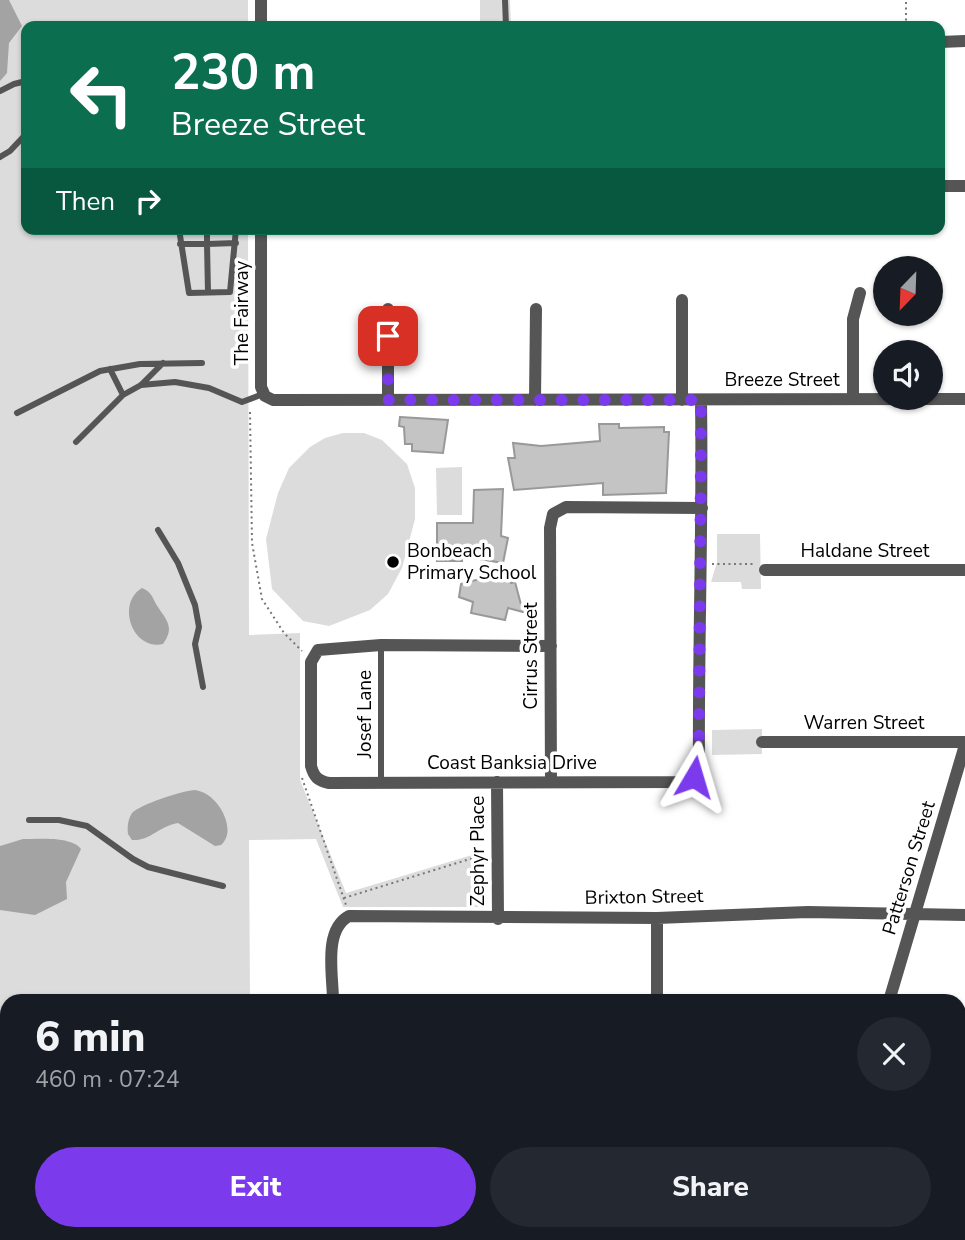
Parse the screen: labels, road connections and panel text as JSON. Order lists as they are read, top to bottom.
{
  "streets": {
    "street": [
      "The Fairway",
      "Breeze Street",
      "Haldane Street",
      "Cirrus Street",
      "Warren Street",
      "Coast Banksia Drive",
      "Zephyr Place",
      "Patterson Street",
      "Brixton Street"
    ],
    "lane": ["Josef Lane"]
  },
  "crossings": [
    ["The Fairway", "Breeze Street"],
    ["Breeze Street", "Coast Banksia Drive"],
    ["Cirrus Street", "Coast Banksia Drive"],
    ["Josef Lane", "Coast Banksia Drive"],
    ["Warren Street", "Patterson Street"],
    ["Coast Banksia Drive", "Zephyr Place"],
    ["Zephyr Place", "Brixton Street"],
    ["Patterson Street", "Brixton Street"]
  ],
  "places": ["Bonbeach Primary School"],
  "north": "bottom left",
  "page": {
    "turn": ["230 m", "Breeze Street"],
    "then": "Then",
    "heading": ["6 min", "460 m · 07:24"],
    "buttons": ["Exit", "Share"]
  }
}
